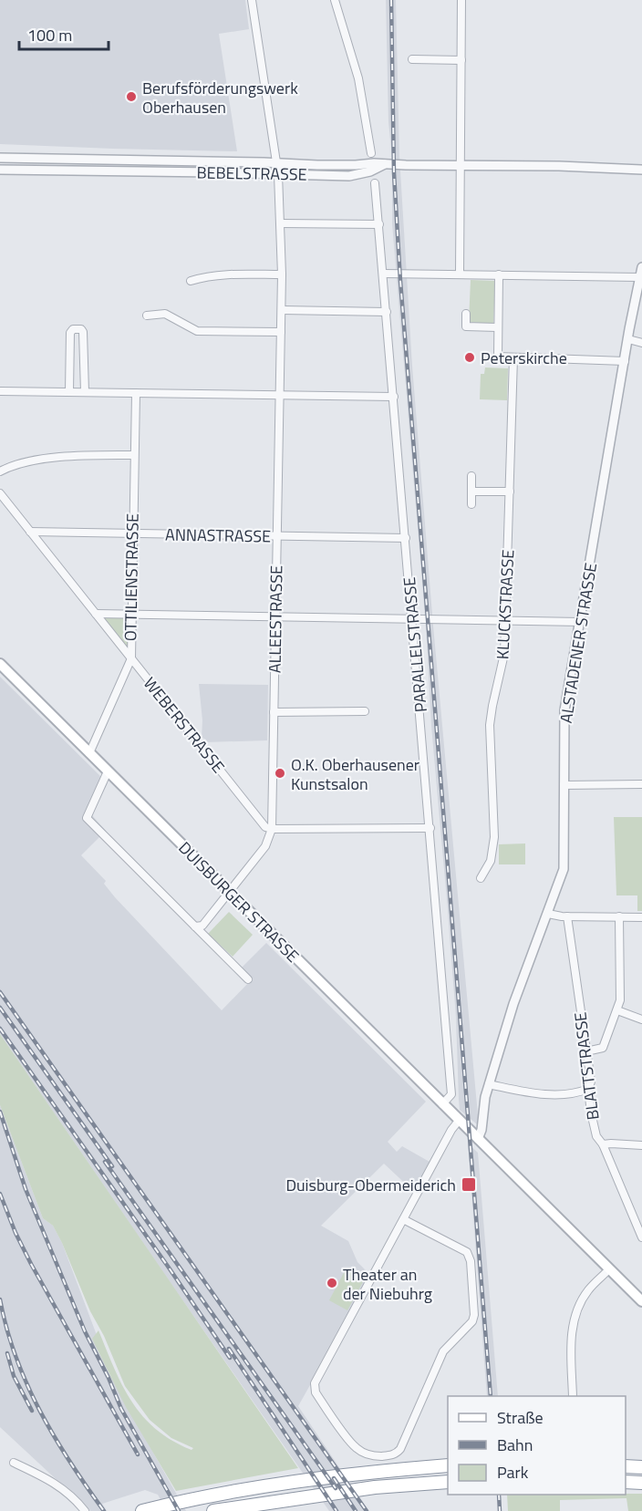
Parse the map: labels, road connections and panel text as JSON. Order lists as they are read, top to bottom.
{
  "streets": {
    "main road": ["DUISBURGER STRASSE"],
    "street": [
      "BEBELSTRASSE",
      "ANNASTRASSE",
      "OTTILIENSTRASSE",
      "KLUCKSTRASSE",
      "ALLEESTRASSE",
      "ALSTADENER STRASSE",
      "PARALLELSTRASSE",
      "WEBERSTRASSE",
      "BLATTSTRASSE"
    ]
  },
  "crossings": [
    ["BEBELSTRASSE", "ALLEESTRASSE"],
    ["ANNASTRASSE", "OTTILIENSTRASSE"],
    ["ANNASTRASSE", "ALLEESTRASSE"],
    ["ANNASTRASSE", "PARALLELSTRASSE"],
    ["ANNASTRASSE", "WEBERSTRASSE"],
    ["OTTILIENSTRASSE", "WEBERSTRASSE"],
    ["OTTILIENSTRASSE", "DUISBURGER STRASSE"],
    ["ALLEESTRASSE", "WEBERSTRASSE"],
    ["ALLEESTRASSE", "DUISBURGER STRASSE"],
    ["ALSTADENER STRASSE", "DUISBURGER STRASSE"],
    ["PARALLELSTRASSE", "DUISBURGER STRASSE"]
  ],
  "places": {
    "other": [
      "Berufsförderungswerk Oberhausen",
      "Peterskirche",
      "O.K. Oberhausener Kunstsalon",
      "Theater an der Niebuhrg"
    ],
    "transit": ["Duisburg-Obermeiderich"]
  },
  "legend": ["Straße", "Bahn", "Park"],
  "scale_bar": "100 m"
}
